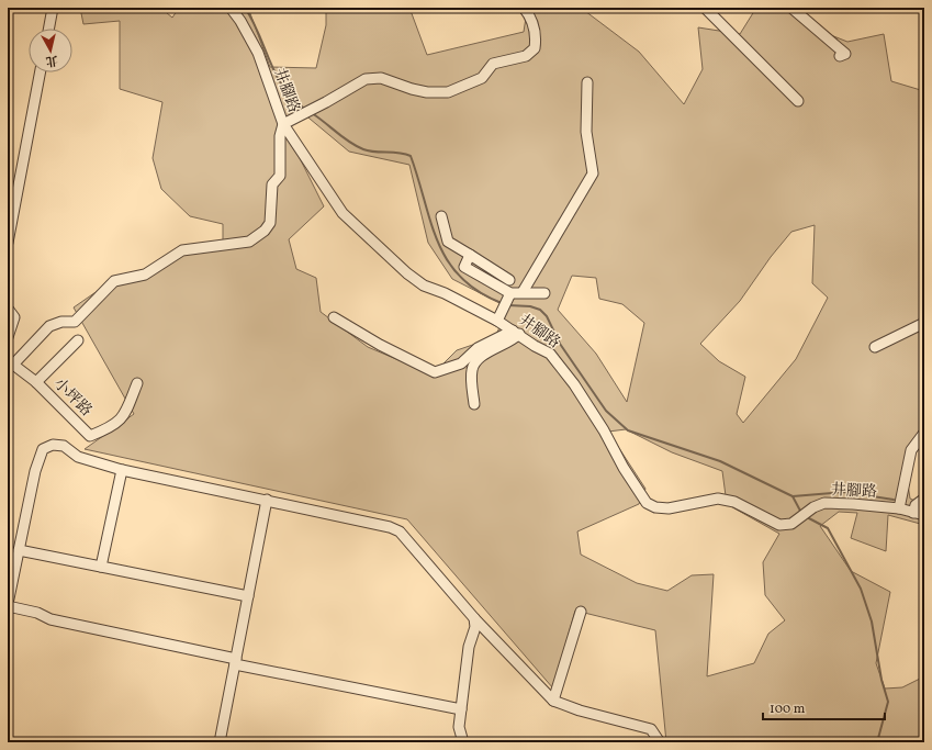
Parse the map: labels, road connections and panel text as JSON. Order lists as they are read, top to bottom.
{
  "streets": {
    "street": ["井腳路", "小坪路"]
  },
  "scale_bar": "100 m",
  "north": "bottom"
}
